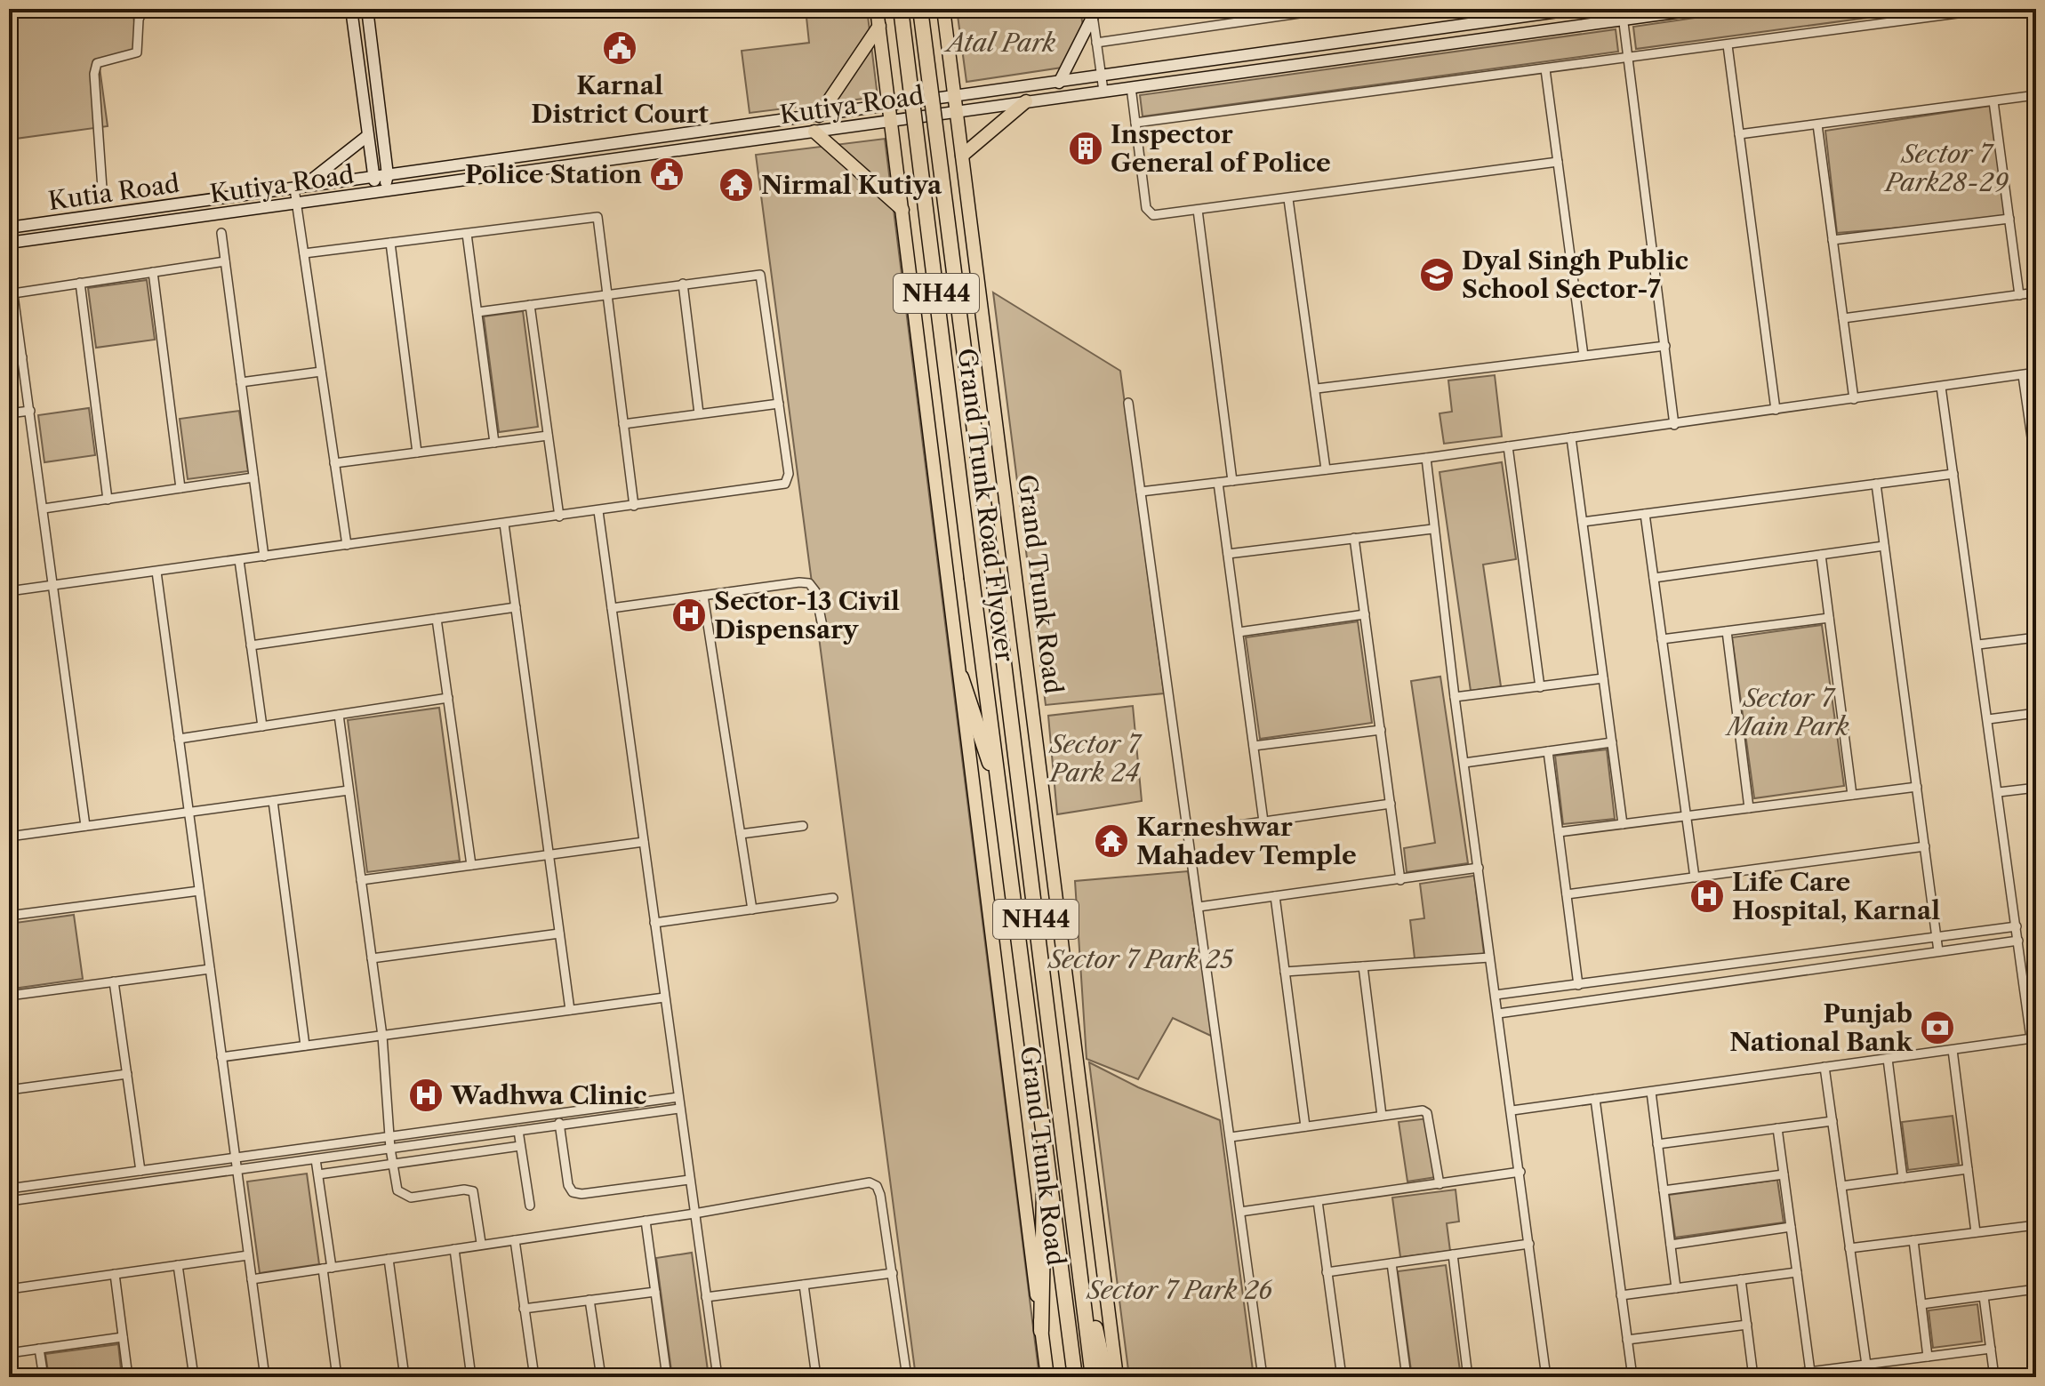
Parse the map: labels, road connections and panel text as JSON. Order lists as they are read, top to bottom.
{
  "streets": {
    "highway": ["NH44", "Grand Trunk Road Flyover", "Grand Trunk Road"],
    "street": ["Kutiya Road", "Kutia Road"]
  },
  "crossings": [
    ["Kutiya Road", "Grand Trunk Road"],
    ["Kutia Road", "Grand Trunk Road"],
    ["NH44", "Grand Trunk Road"],
    ["Grand Trunk Road Flyover", "Grand Trunk Road"]
  ],
  "parks": [
    "Atal Park",
    "Sector 7 Park28-29",
    "Sector 7 Main Park",
    "Sector 7 Park 24",
    "Sector 7 Park 25",
    "Sector 7 Park 26"
  ],
  "places": {
    "public building": ["Karnal District Court", "Police Station"],
    "building": ["Inspector General of Police"],
    "temple": ["Nirmal Kutiya", "Karneshwar Mahadev Temple"],
    "school or university": ["Dyal Singh Public School Sector-7"],
    "hospital": ["Sector-13 Civil Dispensary", "Life Care Hospital, Karnal", "Wadhwa Clinic"],
    "bank": ["Punjab National Bank"]
  }
}
